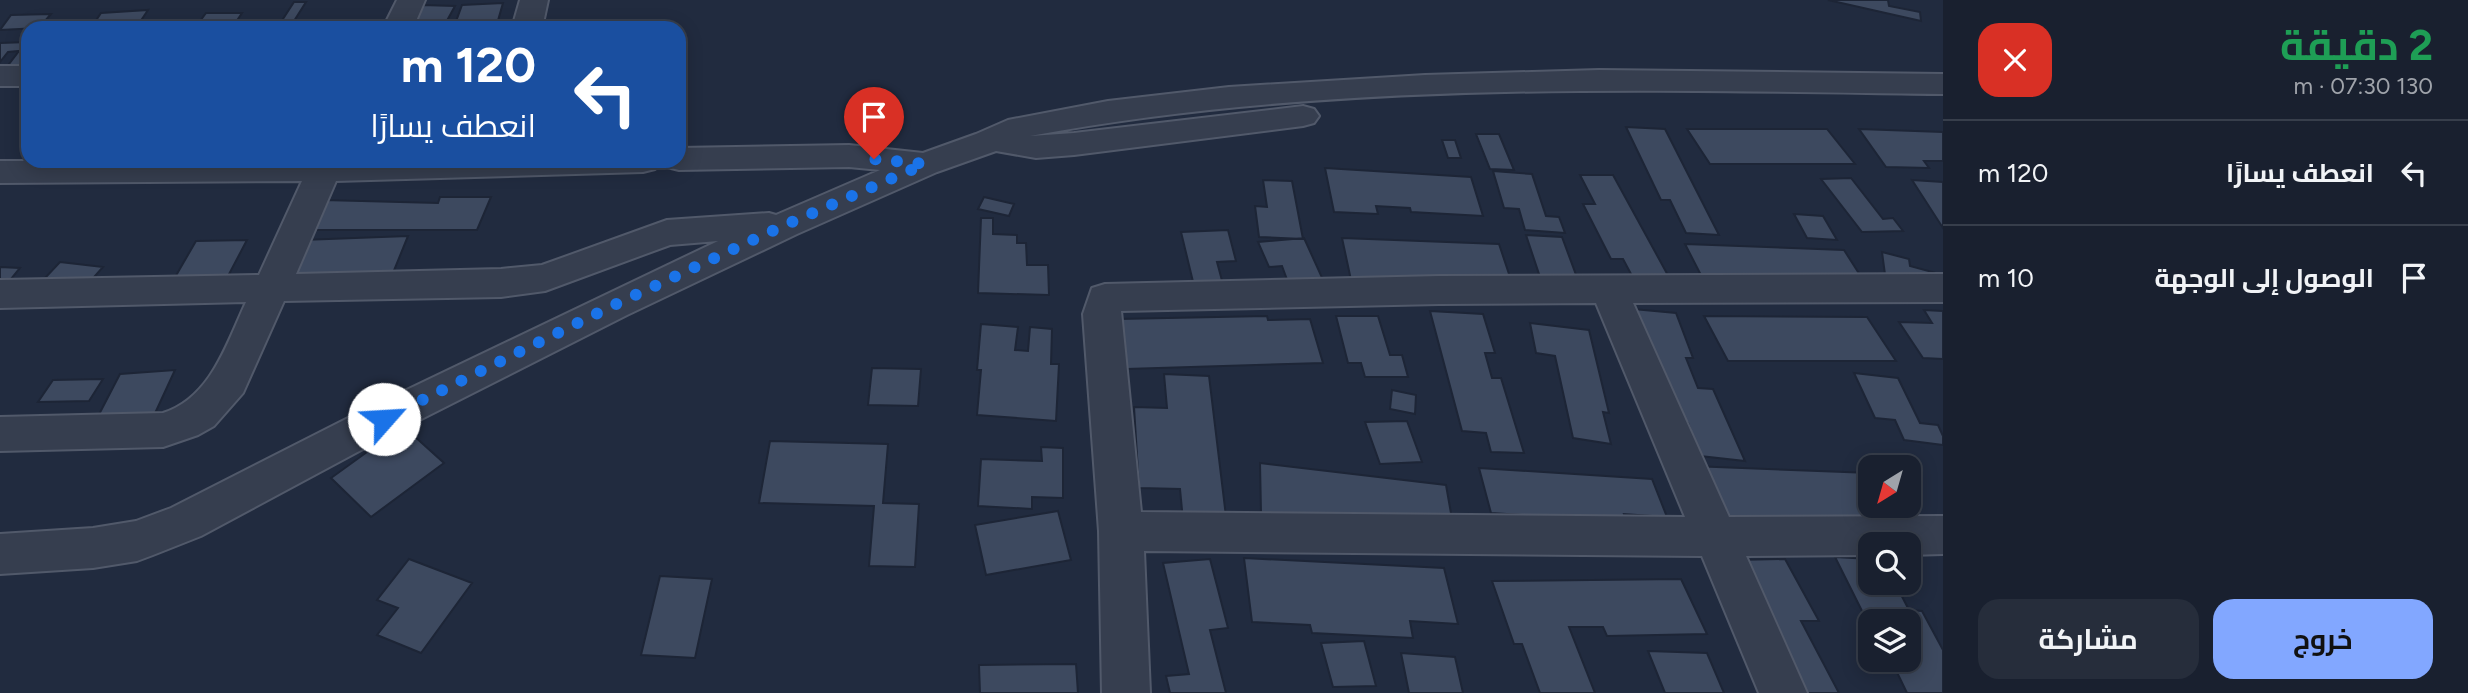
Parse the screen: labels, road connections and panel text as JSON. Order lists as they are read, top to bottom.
{
  "north": "bottom left",
  "page": {
    "heading": ["2 دقيقة", "130 m · 07:30"],
    "turn": ["120 m", "انعطف يسارًا"],
    "list": [
      {
        "name": "انعطف يسارًا",
        "value": "120 m"
      },
      {
        "name": "الوصول إلى الوجهة",
        "value": "10 m"
      }
    ],
    "buttons": ["خروج", "مشاركة"]
  }
}
